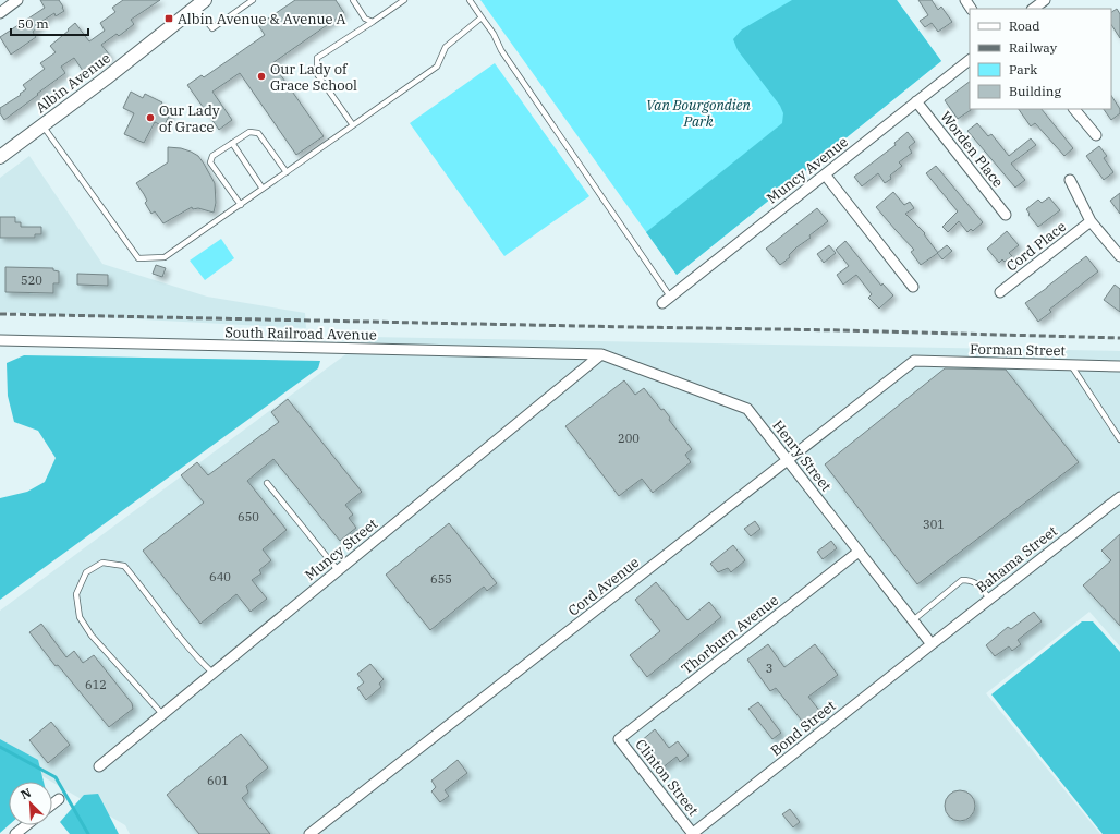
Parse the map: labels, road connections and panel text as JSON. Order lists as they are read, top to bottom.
{
  "streets": {
    "street": [
      "Albin Avenue",
      "Worden Place",
      "Muncy Avenue",
      "Cord Place",
      "South Railroad Avenue",
      "Forman Street",
      "Henry Street",
      "Muncy Street",
      "Bahama Street",
      "Cord Avenue",
      "Thorburn Avenue",
      "Bond Street",
      "Clinton Street"
    ]
  },
  "crossings": [
    ["Worden Place", "Muncy Avenue"],
    ["South Railroad Avenue", "Henry Street"],
    ["South Railroad Avenue", "Muncy Street"],
    ["Forman Street", "Cord Avenue"],
    ["Henry Street", "Muncy Street"],
    ["Henry Street", "Bahama Street"],
    ["Henry Street", "Cord Avenue"],
    ["Henry Street", "Thorburn Avenue"],
    ["Henry Street", "Bond Street"],
    ["Bahama Street", "Bond Street"],
    ["Thorburn Avenue", "Clinton Street"],
    ["Bond Street", "Clinton Street"]
  ],
  "parks": ["Van Bourgondien Park"],
  "places": {
    "transit": ["Albin Avenue & Avenue A"],
    "other": ["Our Lady of Grace School", "Our Lady of Grace"]
  },
  "house_numbers": [
    "520",
    "200",
    "650",
    "301",
    "640",
    "655",
    "3",
    "612",
    "601"
  ],
  "legend": [
    "Road",
    "Railway",
    "Park",
    "Building"
  ],
  "scale_bar": "50 m",
  "north": "top left"
}
